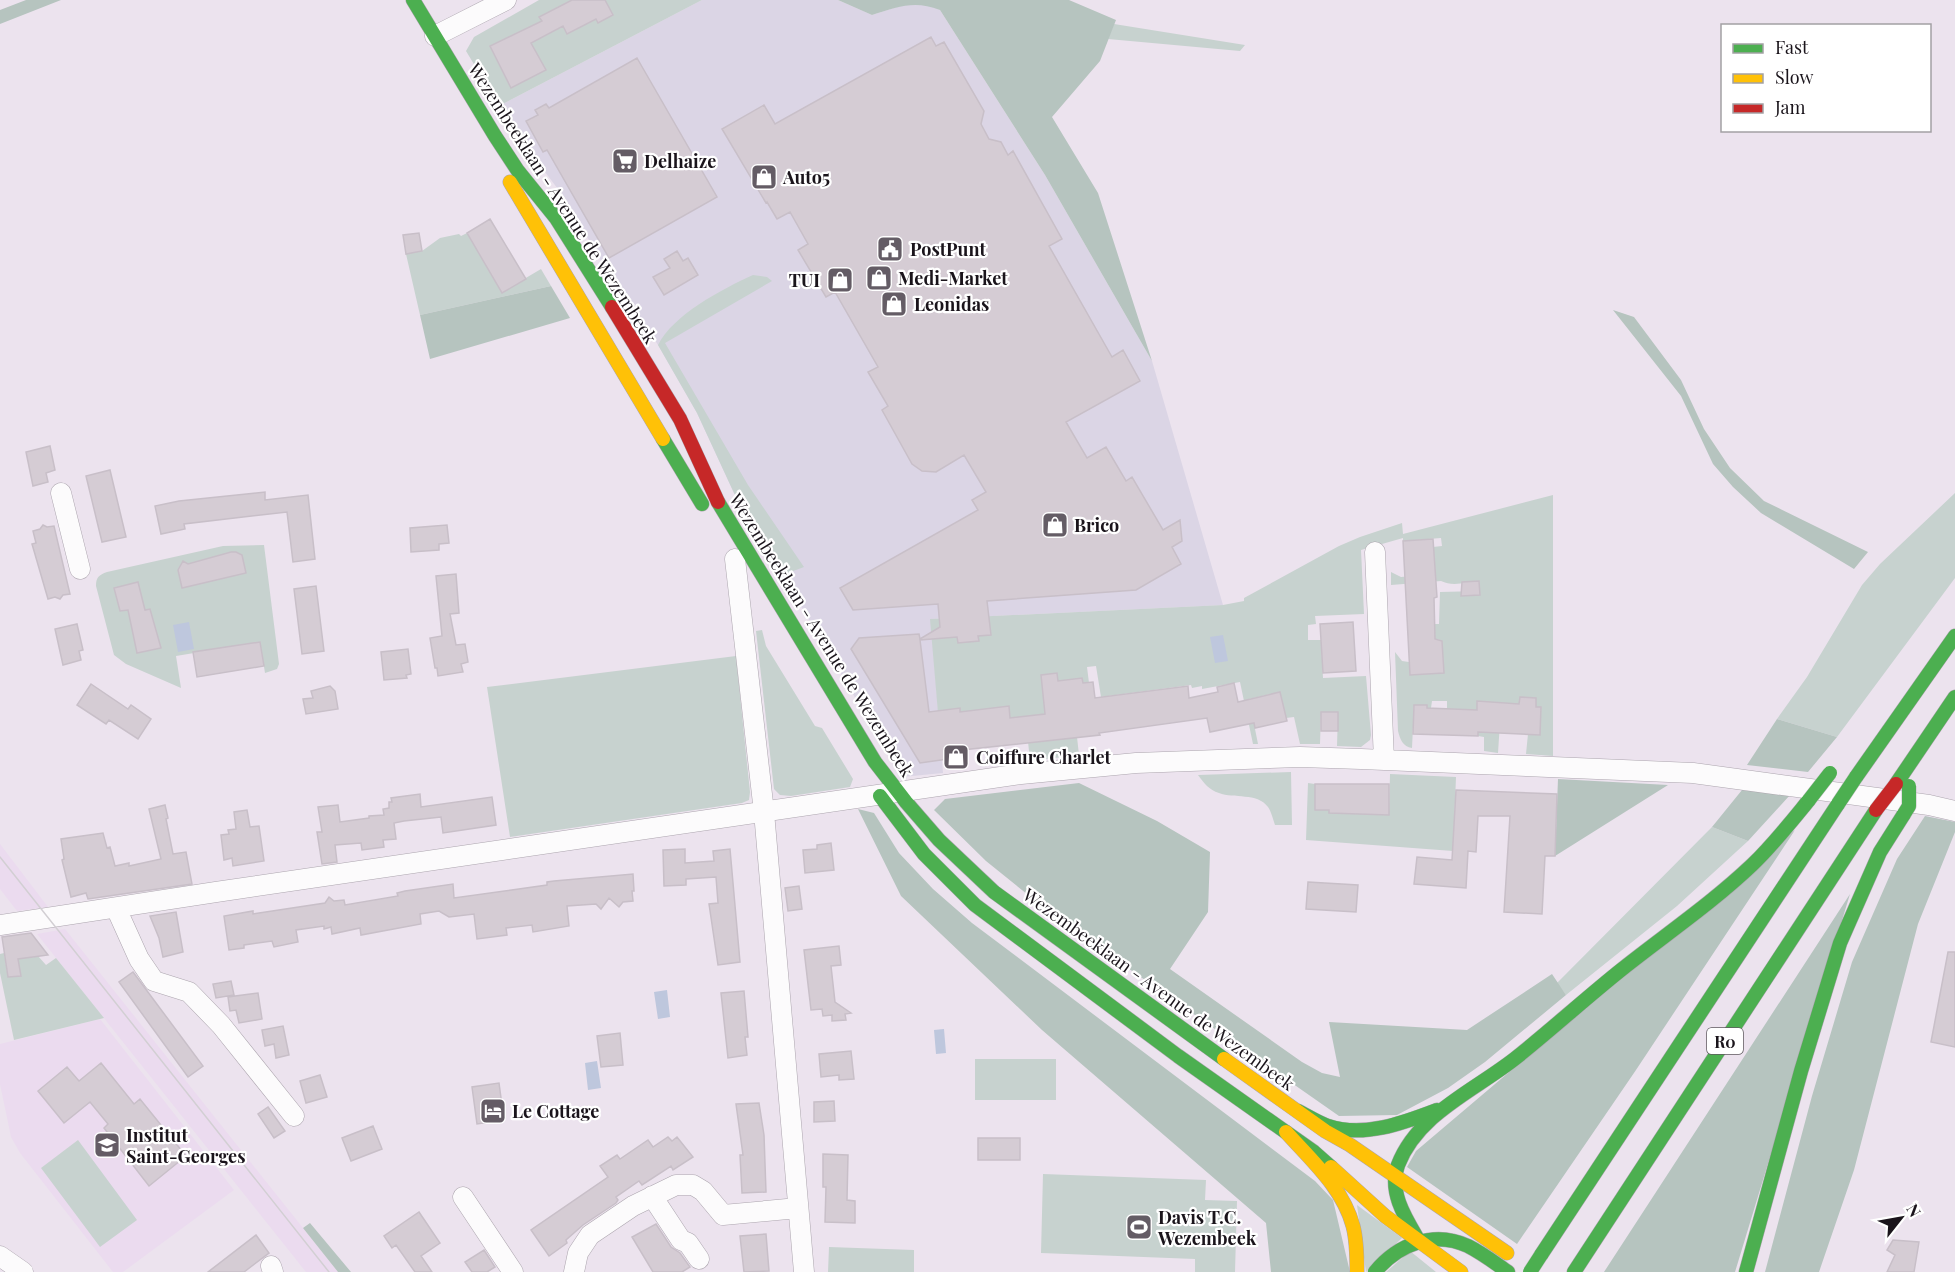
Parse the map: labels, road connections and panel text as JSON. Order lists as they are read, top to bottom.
{
  "streets": {
    "main road": ["Wezembeeklaan - Avenue de Wezembeek", "R0"]
  },
  "crossings": [
    ["Wezembeeklaan - Avenue de Wezembeek", "R0"]
  ],
  "places": {
    "supermarket": ["Delhaize"],
    "shop": [
      "Auto5",
      "Medi-Market",
      "TUI",
      "Leonidas",
      "Brico",
      "Coiffure Charlet"
    ],
    "public building": ["PostPunt"],
    "hotel": ["Le Cottage"],
    "school or university": ["Institut Saint-Georges"],
    "sports": ["Davis T.C. Wezembeek"]
  },
  "legend": ["Fast", "Slow", "Jam"],
  "north": "top right"
}
